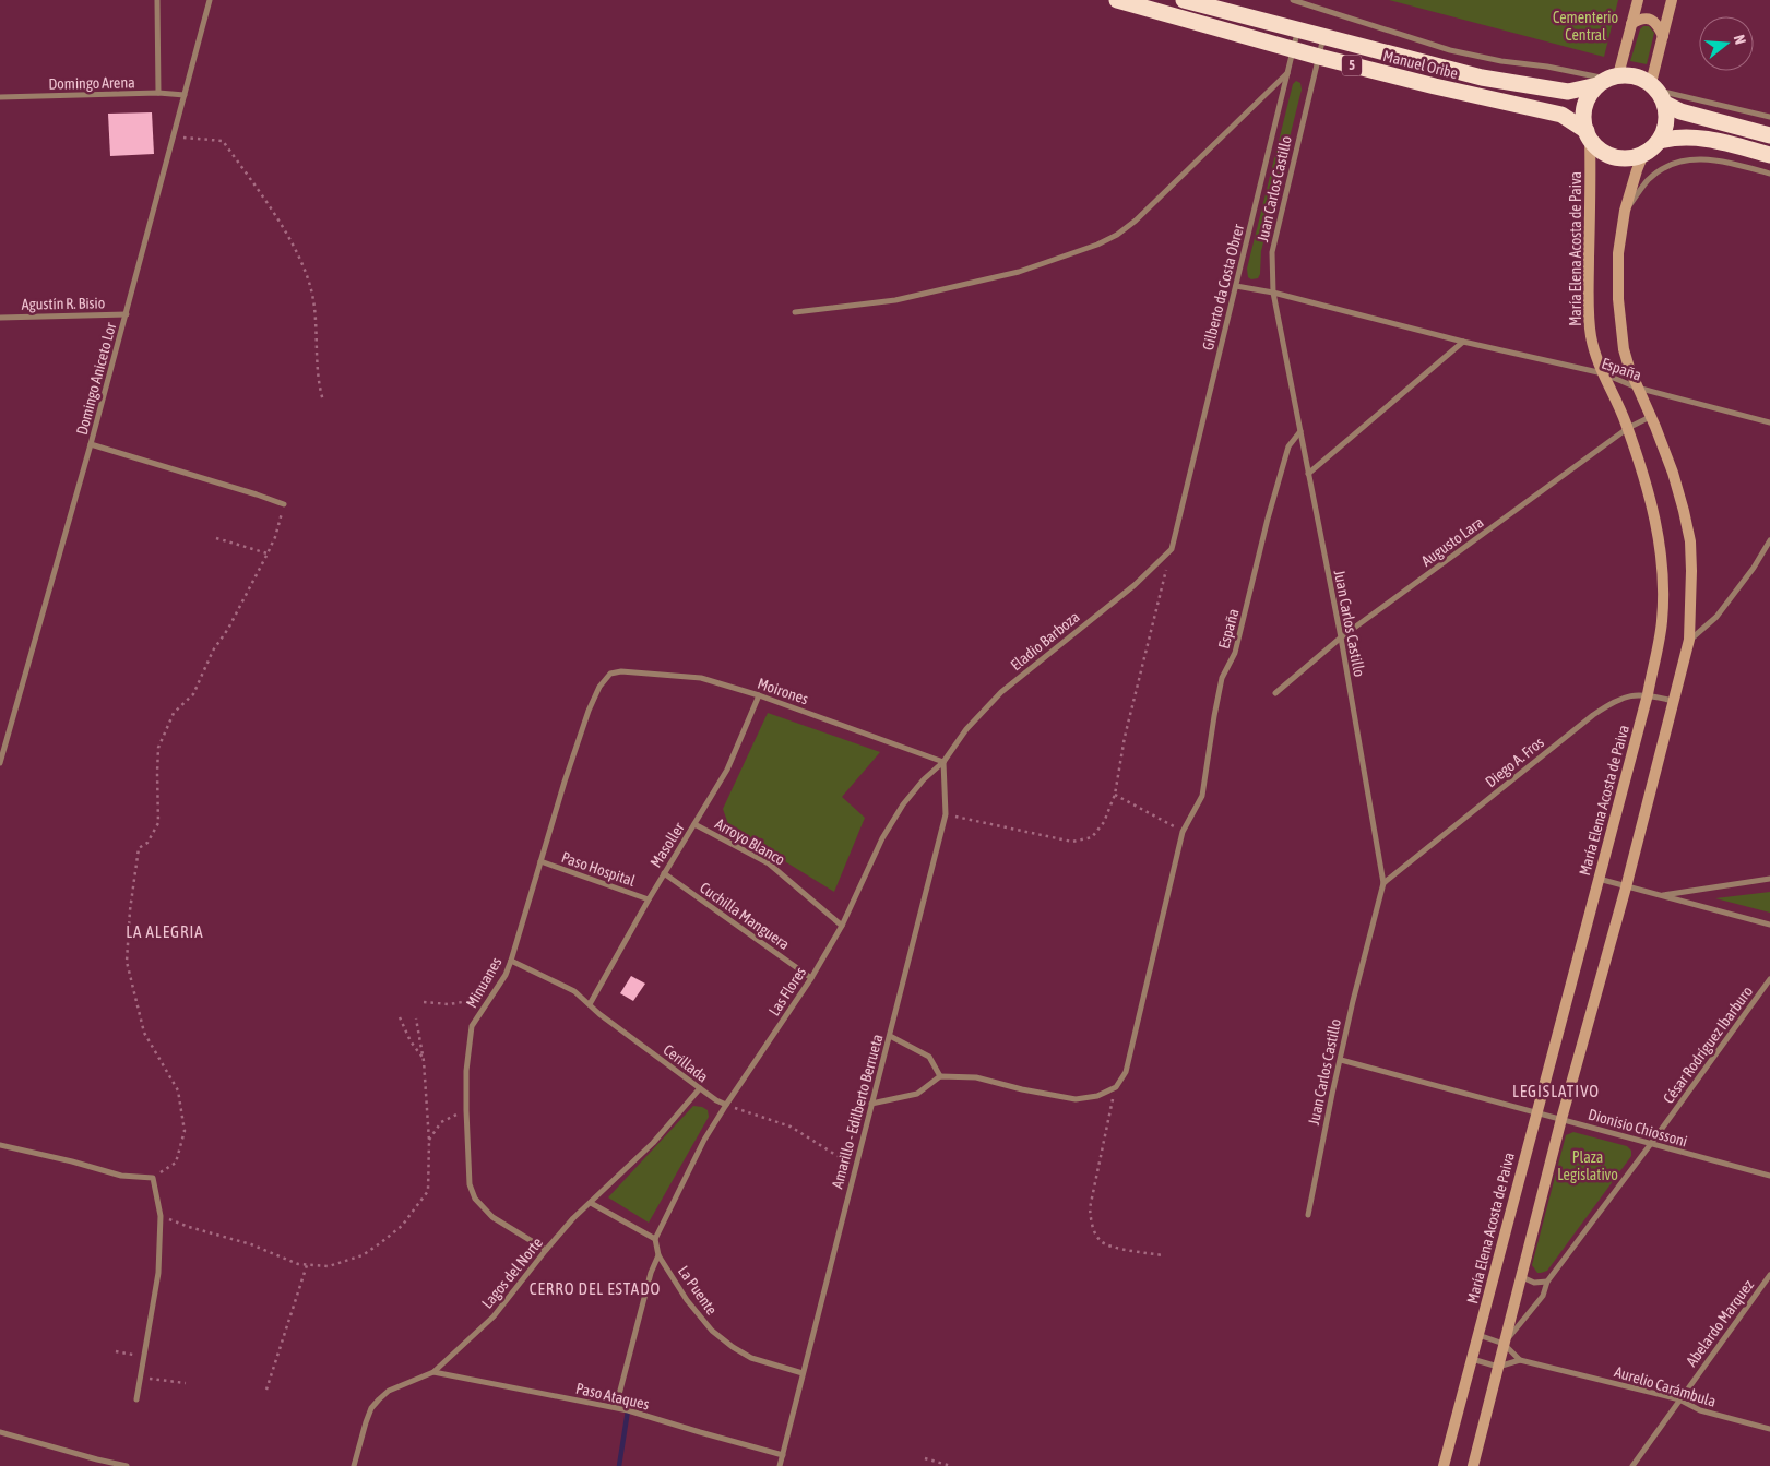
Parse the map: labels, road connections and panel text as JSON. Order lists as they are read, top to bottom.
{
  "streets": {
    "highway": ["Manuel Oribe", "5"],
    "street": [
      "Domingo Arena",
      "Juan Carlos Castillo",
      "María Elena Acosta de Paiva",
      "Gilberto da Costa Obrer",
      "Agustín R. Bisio",
      "España",
      "Domingo Aniceto Lor",
      "Augusto Lara",
      "Eladio Barboza",
      "Moirones",
      "Diego A. Fros",
      "Arroyo Blanco",
      "Masoller",
      "Paso Hospital",
      "Cuchilla Manguera",
      "Minuanes",
      "Las Flores",
      "César Rodríguez Ibarburo",
      "Cerillada",
      "Amarillo - Edilberto Berrueta",
      "Dionisio Chiossoni",
      "Lagos del Norte",
      "La Puente",
      "Abelardo Marquez",
      "Aurelio Carámbula",
      "Paso Ataques"
    ]
  },
  "crossings": [
    ["Manuel Oribe", "Juan Carlos Castillo"],
    ["Manuel Oribe", "María Elena Acosta de Paiva"],
    ["Manuel Oribe", "Gilberto da Costa Obrer"],
    ["Domingo Arena", "Domingo Aniceto Lor"],
    ["Juan Carlos Castillo", "España"],
    ["Juan Carlos Castillo", "Augusto Lara"],
    ["Juan Carlos Castillo", "Diego A. Fros"],
    ["Juan Carlos Castillo", "Dionisio Chiossoni"],
    ["María Elena Acosta de Paiva", "España"],
    ["María Elena Acosta de Paiva", "Augusto Lara"],
    ["María Elena Acosta de Paiva", "Diego A. Fros"],
    ["María Elena Acosta de Paiva", "Dionisio Chiossoni"],
    ["Gilberto da Costa Obrer", "España"],
    ["Gilberto da Costa Obrer", "Eladio Barboza"],
    ["Agustín R. Bisio", "Domingo Aniceto Lor"],
    ["Eladio Barboza", "Moirones"],
    ["Eladio Barboza", "Las Flores"],
    ["Eladio Barboza", "Amarillo - Edilberto Berrueta"],
    ["Moirones", "Masoller"],
    ["Moirones", "Minuanes"],
    ["Moirones", "Las Flores"],
    ["Moirones", "Amarillo - Edilberto Berrueta"],
    ["Arroyo Blanco", "Masoller"],
    ["Arroyo Blanco", "Las Flores"],
    ["Masoller", "Paso Hospital"],
    ["Masoller", "Cuchilla Manguera"],
    ["Masoller", "Cerillada"],
    ["Paso Hospital", "Minuanes"],
    ["Cuchilla Manguera", "Las Flores"],
    ["Minuanes", "Cerillada"],
    ["Minuanes", "Lagos del Norte"],
    ["Las Flores", "Cerillada"],
    ["Las Flores", "Amarillo - Edilberto Berrueta"],
    ["Las Flores", "La Puente"],
    ["César Rodríguez Ibarburo", "Dionisio Chiossoni"],
    ["Cerillada", "Lagos del Norte"],
    ["Amarillo - Edilberto Berrueta", "La Puente"],
    ["Amarillo - Edilberto Berrueta", "Paso Ataques"],
    ["Lagos del Norte", "Paso Ataques"],
    ["Abelardo Marquez", "Aurelio Carámbula"]
  ],
  "districts": ["LA ALEGRIA", "LEGISLATIVO", "CERRO DEL ESTADO"],
  "parks": ["Cementerio Central", "Plaza Legislativo"],
  "north": "right"
}
